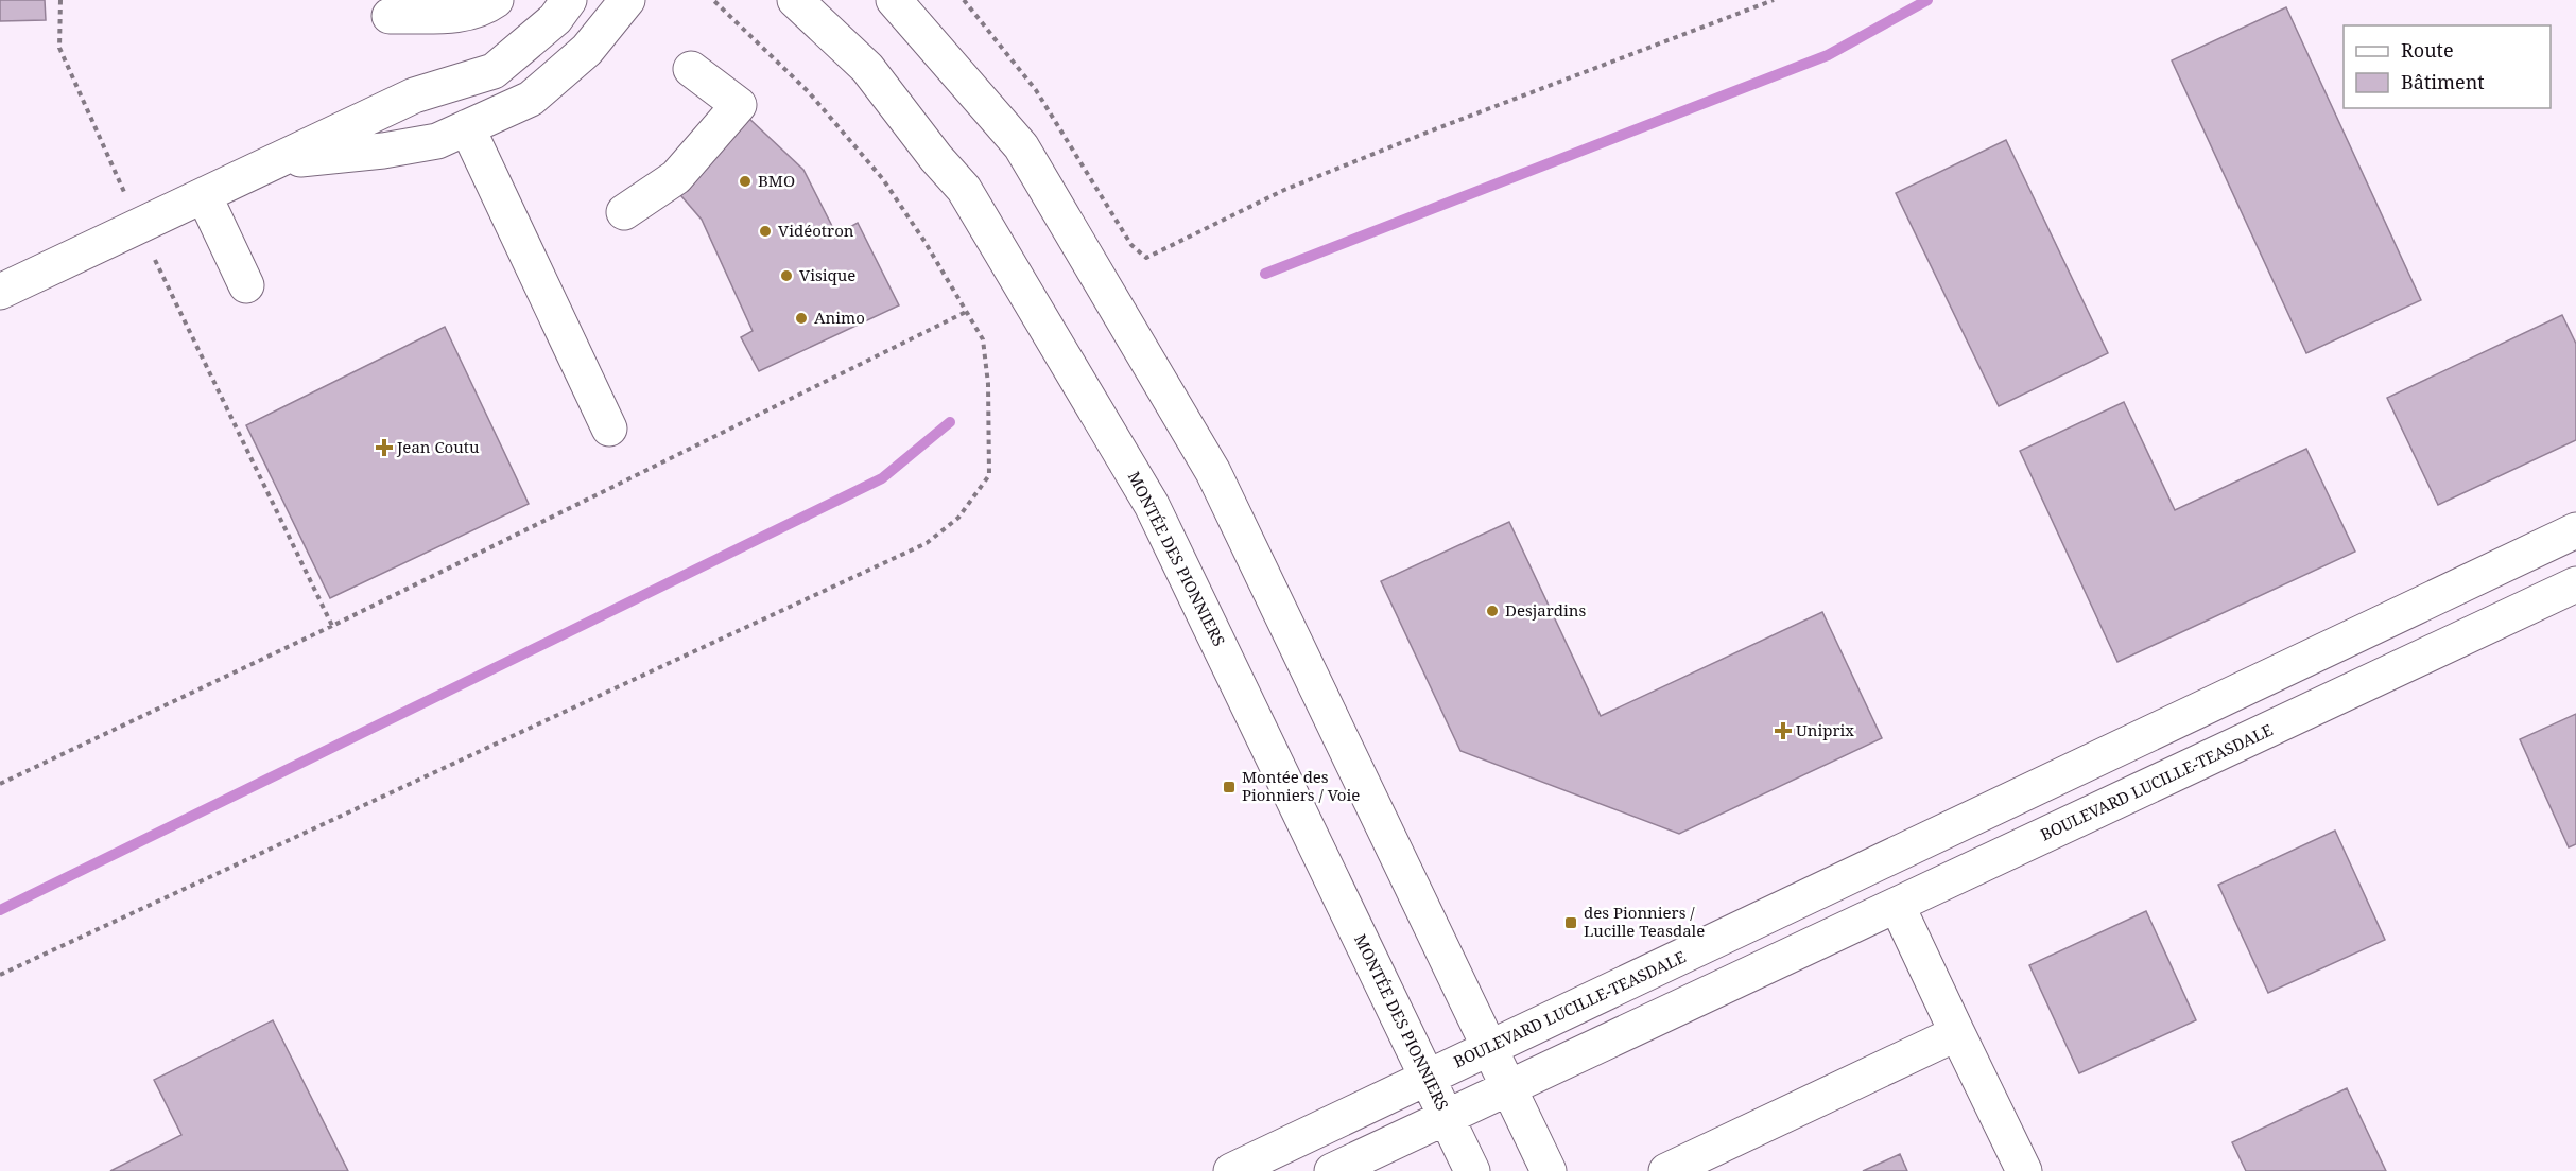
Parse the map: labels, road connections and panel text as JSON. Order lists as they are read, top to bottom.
{
  "streets": {
    "street": ["MONTÉE DES PIONNIERS", "BOULEVARD LUCILLE-TEASDALE"]
  },
  "crossings": [
    ["MONTÉE DES PIONNIERS", "BOULEVARD LUCILLE-TEASDALE"]
  ],
  "places": {
    "other": [
      "BMO",
      "Vidéotron",
      "Visique",
      "Animo",
      "Desjardins"
    ],
    "health": ["Jean Coutu", "Uniprix"],
    "transit": ["Montée des Pionniers / Voie", "des Pionniers / Lucille Teasdale"]
  },
  "legend": ["Route", "Bâtiment"]
}
